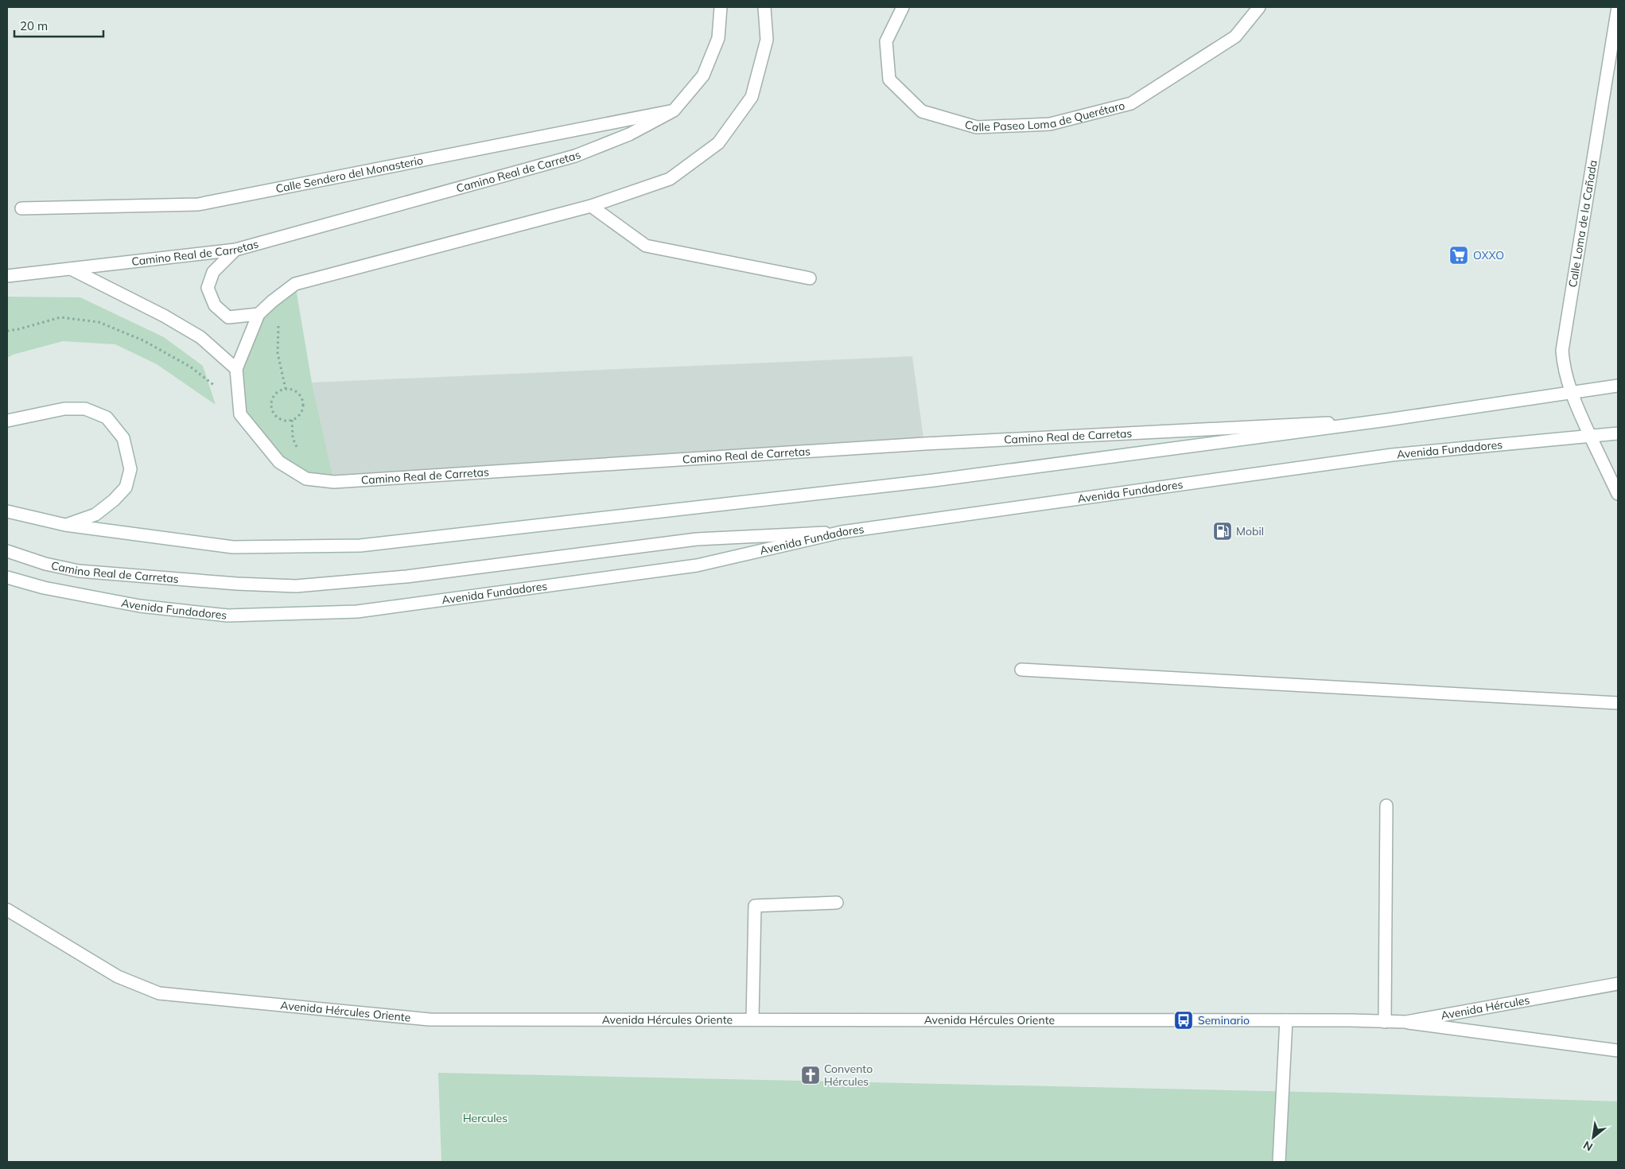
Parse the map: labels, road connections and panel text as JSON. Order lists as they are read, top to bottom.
{
  "streets": {
    "street": [
      "Calle Paseo Loma de Querétaro",
      "Camino Real de Carretas",
      "Calle Sendero del Monasterio",
      "Calle Loma de la Cañada",
      "Avenida Fundadores",
      "Avenida Hércules",
      "Avenida Hércules Oriente"
    ]
  },
  "crossings": [
    ["Camino Real de Carretas", "Calle Sendero del Monasterio"],
    ["Camino Real de Carretas", "Avenida Fundadores"],
    ["Calle Loma de la Cañada", "Avenida Fundadores"],
    ["Avenida Hércules", "Avenida Hércules Oriente"]
  ],
  "parks": ["Hercules"],
  "places": {
    "supermarket": ["OXXO"],
    "fuel station": ["Mobil"],
    "bus stop": ["Seminario"],
    "church": ["Convento Hércules"]
  },
  "scale_bar": "20 m",
  "north": "bottom left"
}
